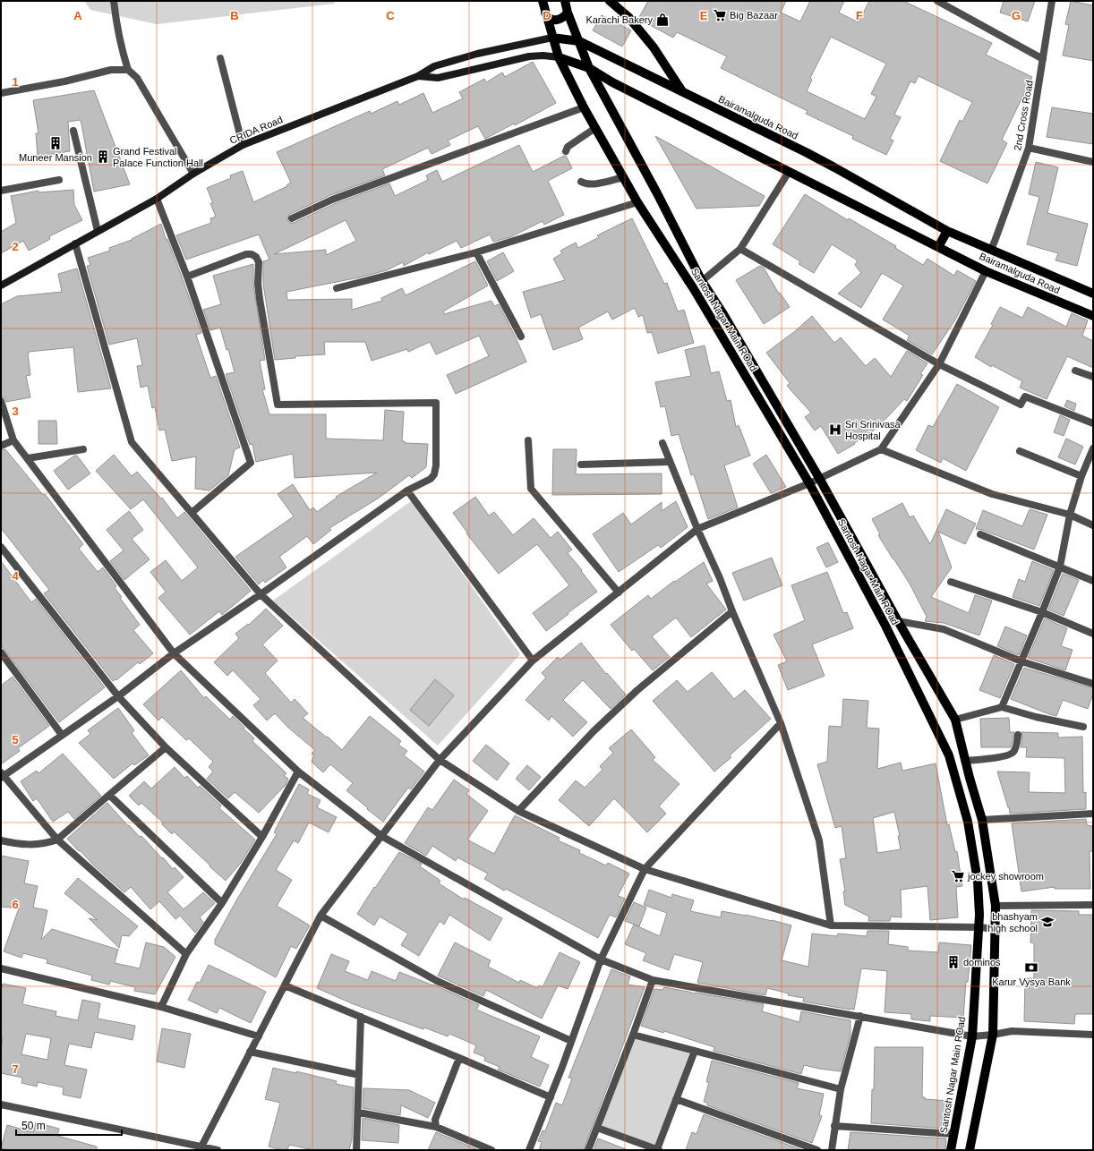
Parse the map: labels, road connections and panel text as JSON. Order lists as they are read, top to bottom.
{
  "streets": {
    "main road": ["Bairamalguda Road", "CRIDA Road", "Santosh Nagar Main ROad"],
    "street": ["2nd Cross Road"]
  },
  "crossings": [
    ["2nd Cross Road", "Bairamalguda Road"],
    ["Bairamalguda Road", "CRIDA Road"],
    ["Bairamalguda Road", "Santosh Nagar Main ROad"],
    ["CRIDA Road", "Santosh Nagar Main ROad"]
  ],
  "places": {
    "supermarket": ["Big Bazaar", "jockey showroom"],
    "shop": ["Karachi Bakery"],
    "building": ["Muneer Mansion", "Grand Festival Palace Function Hall", "dominos"],
    "hospital": ["Sri Srinivasa Hospital"],
    "school or university": ["bhashyam high school"],
    "bank": ["Karur Vysya Bank"]
  },
  "scale_bar": "50 m",
  "grid": {
    "columns": [
      "A",
      "B",
      "C",
      "D",
      "E",
      "F",
      "G"
    ],
    "rows": [
      "1",
      "2",
      "3",
      "4",
      "5",
      "6",
      "7"
    ]
  }
}
